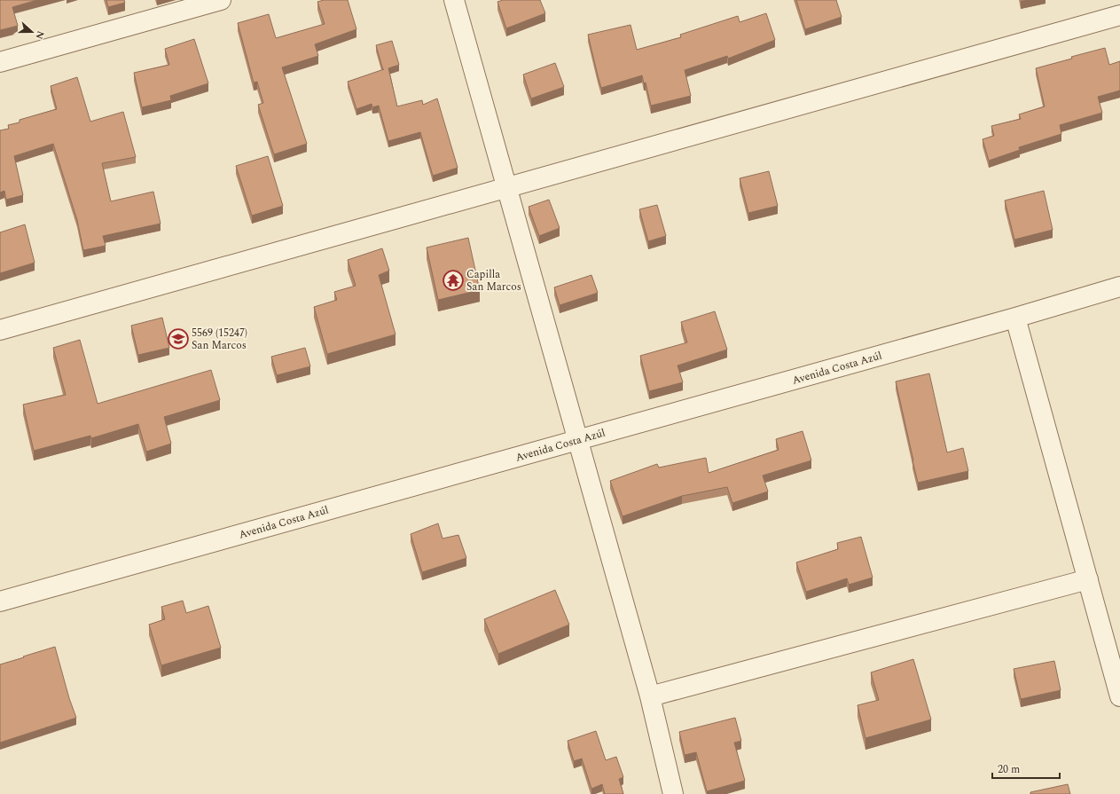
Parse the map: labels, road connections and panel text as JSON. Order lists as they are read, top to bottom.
{
  "streets": {
    "street": ["Avenida Costa Azúl"]
  },
  "places": {
    "temple": ["Capilla San Marcos"],
    "school or university": ["5569 (15247) San Marcos"]
  },
  "scale_bar": "20 m",
  "north": "right"
}
